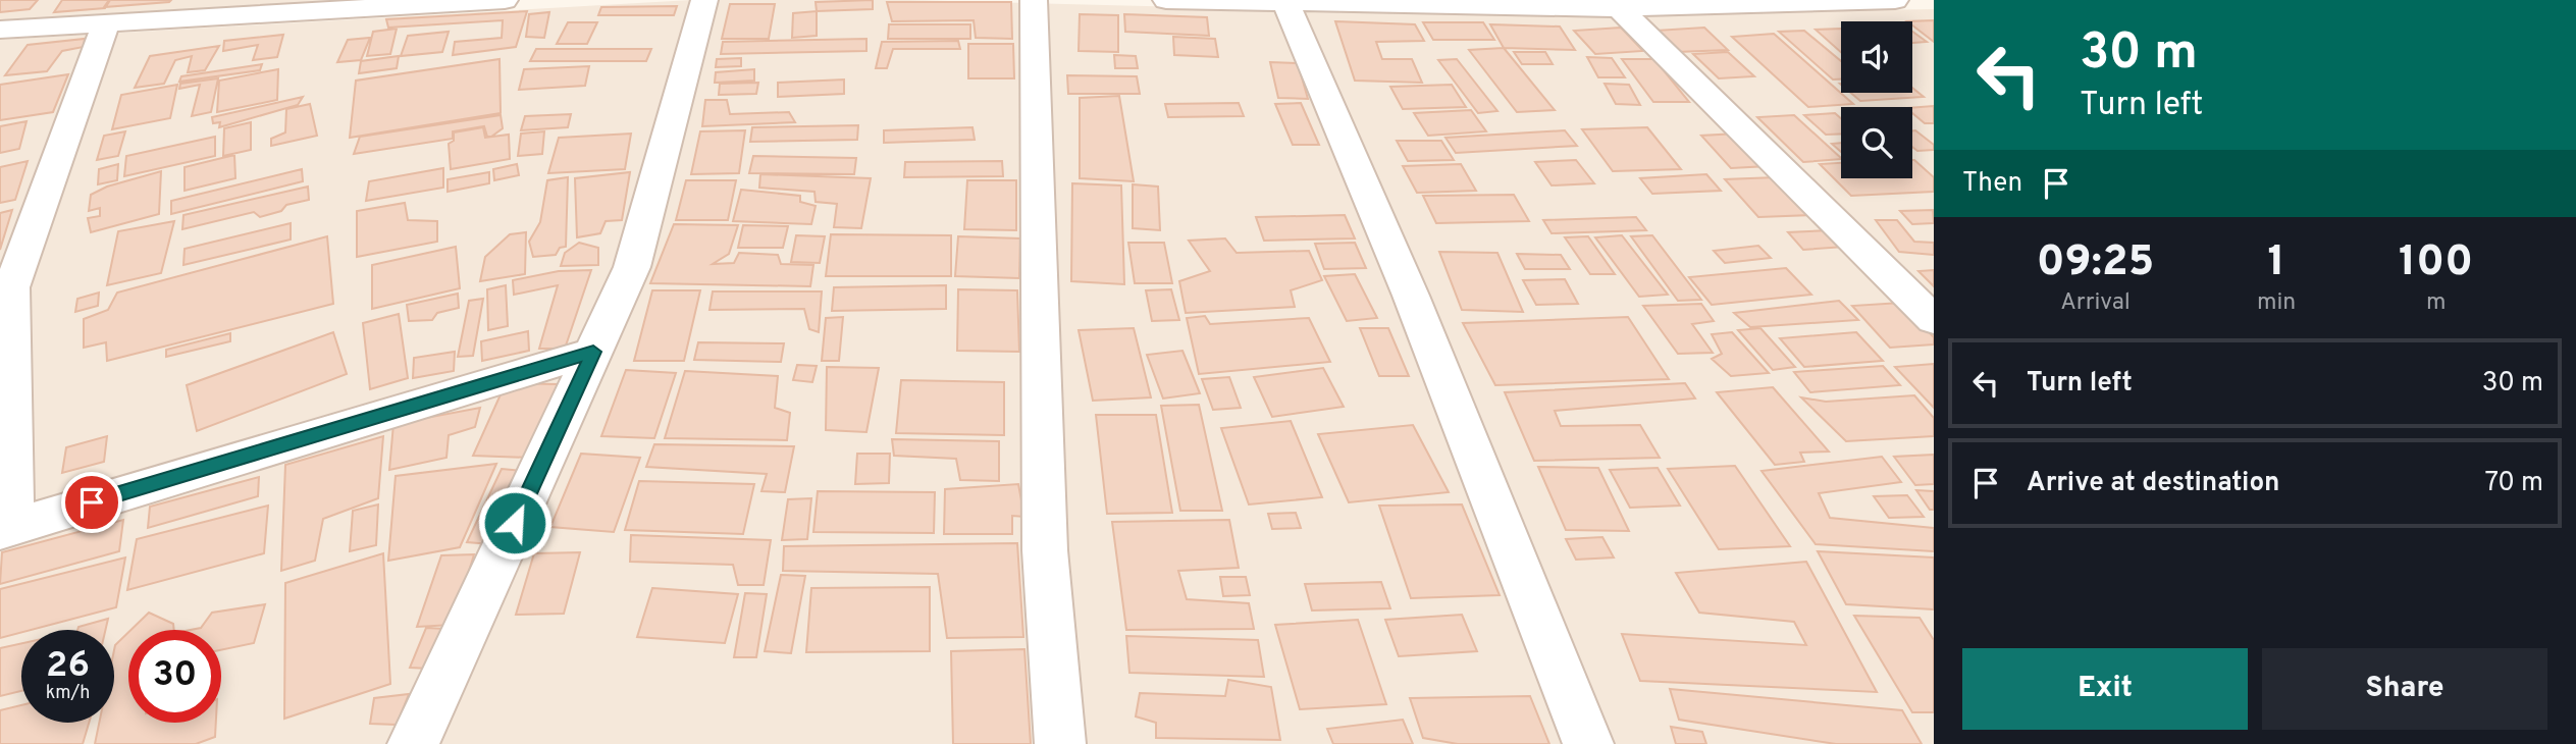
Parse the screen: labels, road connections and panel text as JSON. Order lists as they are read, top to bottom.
{
  "page": {
    "turn": ["30 m", "Turn left"],
    "then": "Then",
    "eta": [
      "09:25",
      "Arrival",
      "1",
      "min",
      "100",
      "m"
    ],
    "list": [
      {
        "name": "Turn left",
        "value": "30 m"
      },
      {
        "name": "Arrive at destination",
        "value": "70 m"
      }
    ],
    "speed": "26 km/h",
    "limit": "30",
    "buttons": ["Exit", "Share"]
  }
}
